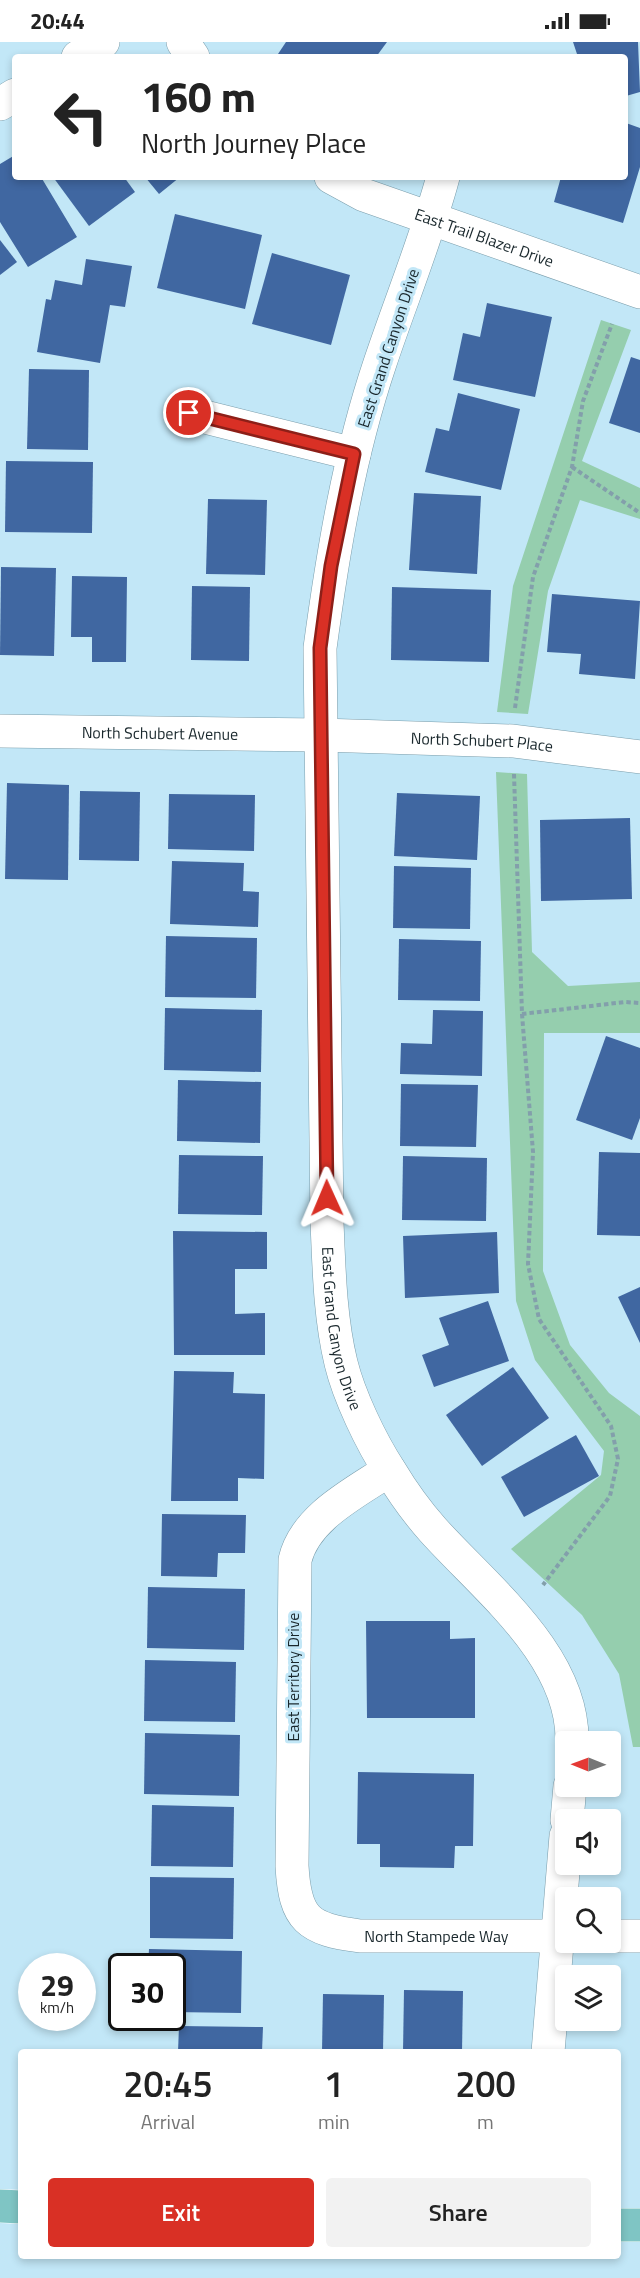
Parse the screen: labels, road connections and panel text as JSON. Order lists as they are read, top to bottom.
{
  "streets": {
    "street": [
      "East Trail Blazer Drive",
      "East Grand Canyon Drive",
      "North Schubert Avenue",
      "North Schubert Place",
      "East Territory Drive",
      "North Stampede Way"
    ]
  },
  "crossings": [
    ["East Trail Blazer Drive", "East Grand Canyon Drive"],
    ["East Grand Canyon Drive", "North Schubert Avenue"],
    ["East Grand Canyon Drive", "North Schubert Place"],
    ["East Grand Canyon Drive", "East Territory Drive"],
    ["North Schubert Avenue", "North Schubert Place"],
    ["East Territory Drive", "North Stampede Way"]
  ],
  "north": "left",
  "page": {
    "status": "20:44",
    "turn": ["160 m", "North Journey Place"],
    "speed": "29 km/h",
    "limit": "30",
    "eta": [
      "20:45",
      "Arrival",
      "1",
      "min",
      "200",
      "m"
    ],
    "buttons": ["Exit", "Share"]
  }
}
